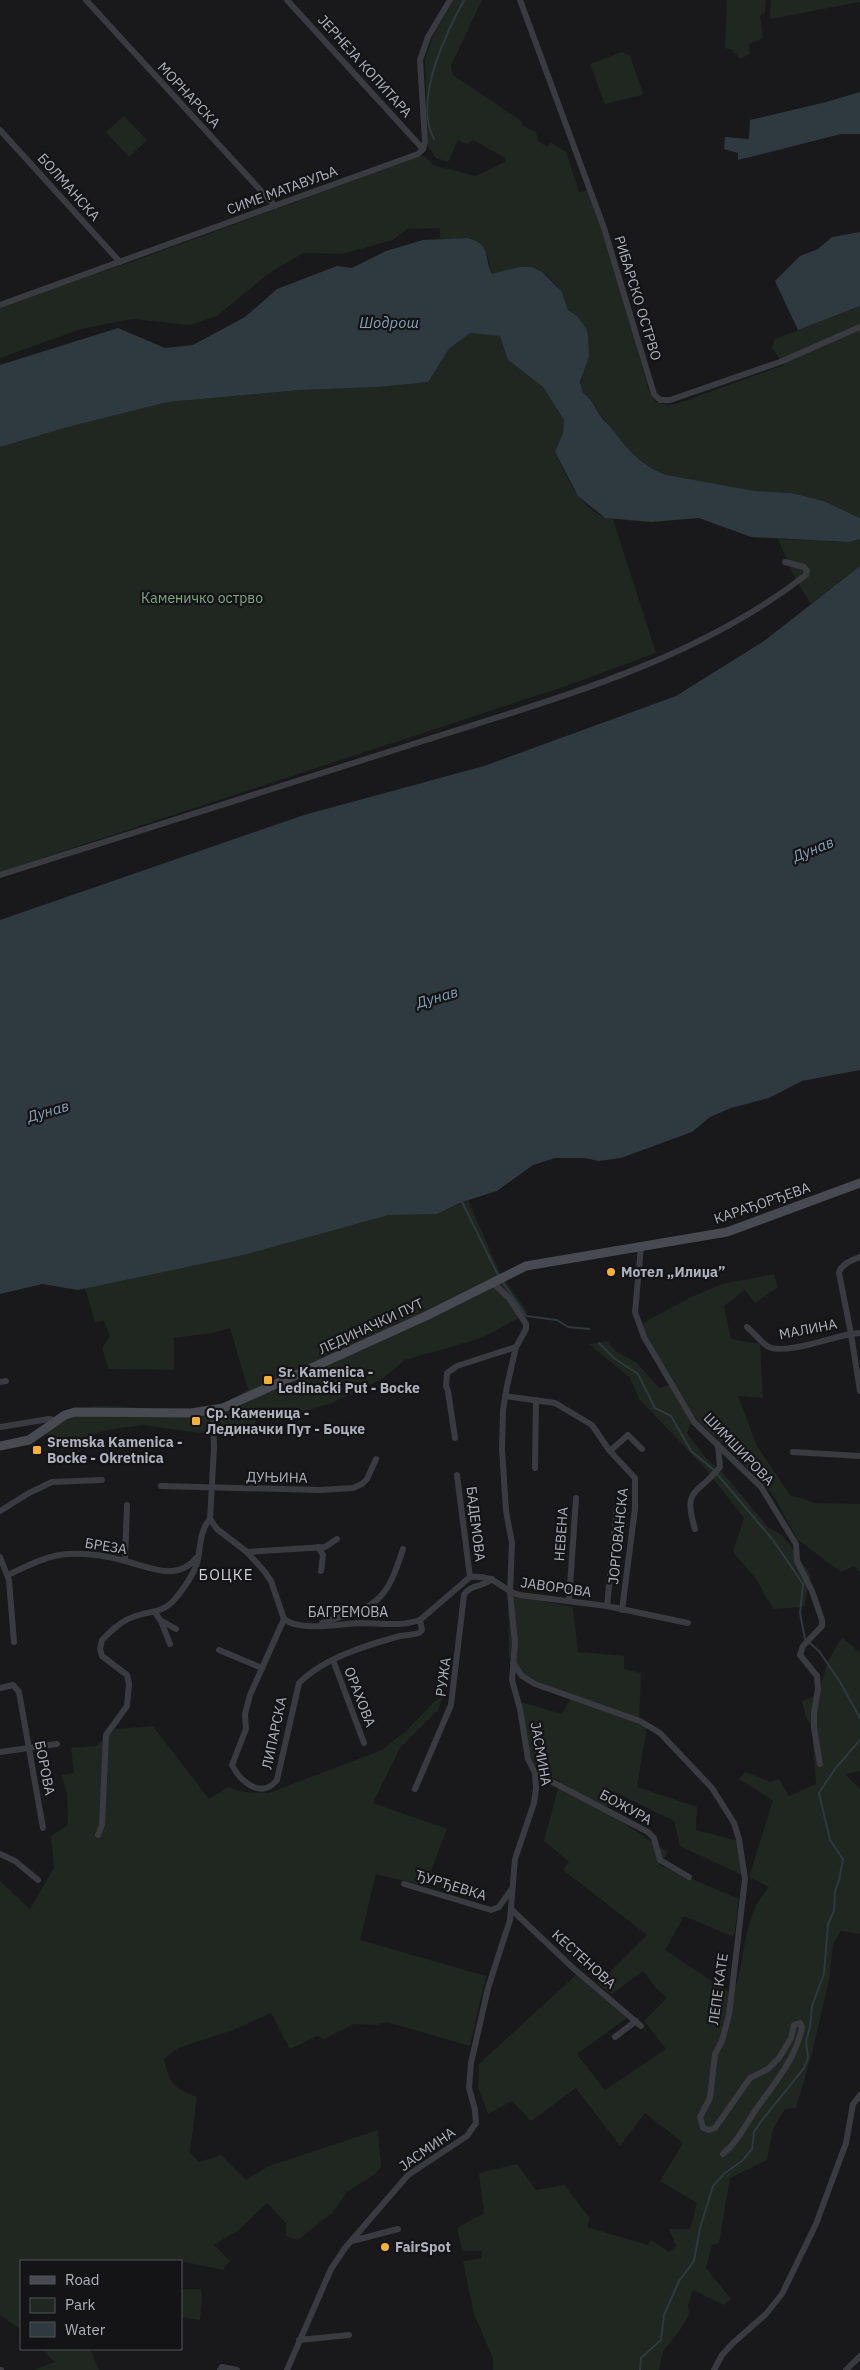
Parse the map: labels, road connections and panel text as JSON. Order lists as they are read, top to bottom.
{
  "streets": {
    "main road": ["КАРАЂОРЂЕВА", "ЛЕДИНАЧКИ ПУТ"],
    "street": [
      "ЈЕРНЕЈА КОПИТАРА",
      "МОРНАРСКА",
      "БОЛМАНСКА",
      "СИМЕ МАТАВУЉА",
      "РИБАРСКО ОСТРВО",
      "МАЛИНА",
      "ШИМШИРОВА",
      "ДУЊИНА",
      "БАДЕМОВА",
      "НЕВЕНА",
      "ЈОРГОВАНСКА",
      "БРЕЗА",
      "ЈАВОРОВА",
      "БАГРЕМОВА",
      "РУЖА",
      "ОРАХОВА",
      "ЛИПАРСКА",
      "ЈАСМИНА",
      "БОРОВА",
      "БОЖУРА",
      "ЂУРЂЕВКА",
      "КЕСТЕНОВА",
      "ЛЕПЕ КАТЕ"
    ]
  },
  "crossings": [
    ["ЈЕРНЕЈА КОПИТАРА", "СИМЕ МАТАВУЉА"],
    ["МОРНАРСКА", "СИМЕ МАТАВУЉА"],
    ["БОЛМАНСКА", "СИМЕ МАТАВУЉА"],
    ["КАРАЂОРЂЕВА", "ЛЕДИНАЧКИ ПУТ"],
    ["КАРАЂОРЂЕВА", "ШИМШИРОВА"],
    ["ЛЕДИНАЧКИ ПУТ", "ШИМШИРОВА"],
    ["ЛЕДИНАЧКИ ПУТ", "ЈАСМИНА"],
    ["НЕВЕНА", "ЈАВОРОВА"],
    ["ЈОРГОВАНСКА", "ЈАВОРОВА"],
    ["ЈОРГОВАНСКА", "ЈАСМИНА"],
    ["ЈАВОРОВА", "ЈАСМИНА"],
    ["БАГРЕМОВА", "ЛИПАРСКА"],
    ["ОРАХОВА", "ЛИПАРСКА"],
    ["ЈАСМИНА", "БОЖУРА"],
    ["ЈАСМИНА", "ЂУРЂЕВКА"],
    ["ЈАСМИНА", "КЕСТЕНОВА"],
    ["ЈАСМИНА", "ЛЕПЕ КАТЕ"]
  ],
  "districts": ["БОЦКЕ"],
  "water": ["Шодрош", "Дунав"],
  "parks": ["Каменичко острво"],
  "places": {
    "other": ["Мотел „Илиџа”", "FairSpot"],
    "transit": ["Sr. Kamenica - Ledinački Put - Bocke", "Ср. Каменица - Лединачки Пут - Боцке", "Sremska Kamenica - Bocke - Okretnica"]
  },
  "legend": ["Road", "Park", "Water"]
}
